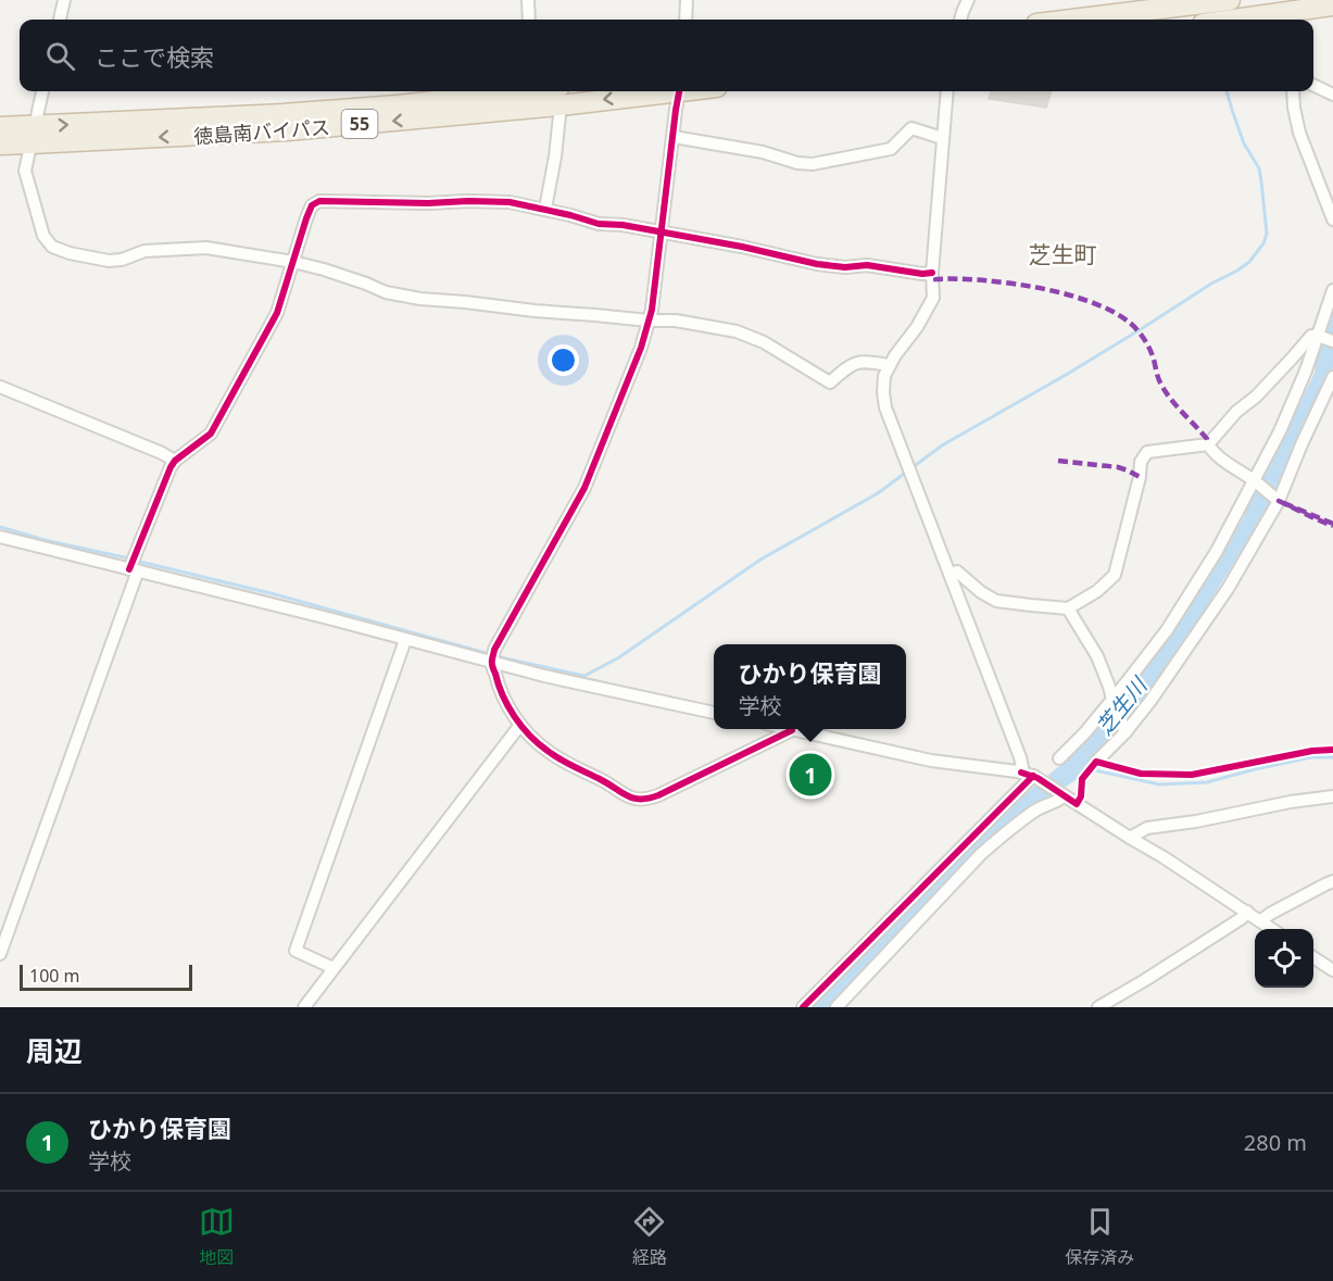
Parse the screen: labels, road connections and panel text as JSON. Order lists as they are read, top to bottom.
{
  "streets": {
    "highway": ["55", "徳島南バイパス"]
  },
  "districts": ["芝生町"],
  "water": ["芝生川"],
  "scale_bar": "100 m",
  "page": {
    "search": "ここで検索",
    "popup": ["ひかり保育園", "学校"],
    "pins": "1",
    "scale": "100 m",
    "heading": "周辺",
    "list": [
      {
        "mark": "1",
        "name": "ひかり保育園",
        "note": "学校",
        "value": "280 m"
      }
    ],
    "nav": ["地図", "経路", "保存済み"]
  }
}
